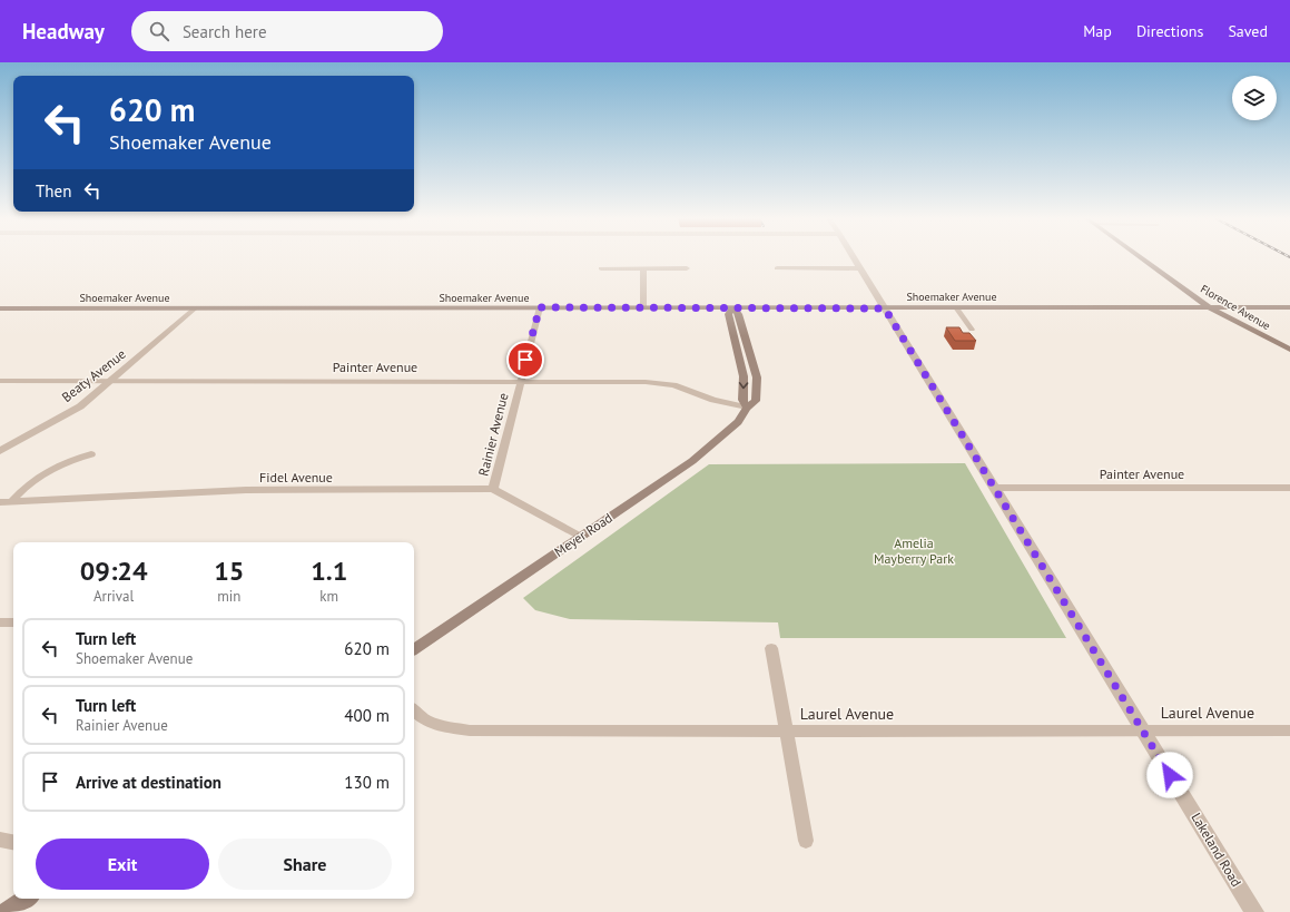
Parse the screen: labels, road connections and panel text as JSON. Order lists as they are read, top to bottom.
{
  "streets": {
    "main road": ["Shoemaker Avenue", "Florence Avenue", "Meyer Road"],
    "street": [
      "Painter Avenue",
      "Beaty Avenue",
      "Rainier Avenue",
      "Fidel Avenue",
      "Laurel Avenue",
      "Lakeland Road"
    ]
  },
  "crossings": [
    ["Shoemaker Avenue", "Florence Avenue"],
    ["Shoemaker Avenue", "Beaty Avenue"],
    ["Shoemaker Avenue", "Rainier Avenue"],
    ["Shoemaker Avenue", "Meyer Road"],
    ["Shoemaker Avenue", "Lakeland Road"],
    ["Painter Avenue", "Beaty Avenue"],
    ["Painter Avenue", "Rainier Avenue"],
    ["Painter Avenue", "Meyer Road"],
    ["Painter Avenue", "Lakeland Road"],
    ["Rainier Avenue", "Fidel Avenue"],
    ["Fidel Avenue", "Meyer Road"],
    ["Laurel Avenue", "Lakeland Road"]
  ],
  "parks": ["Amelia Mayberry Park"],
  "page": {
    "header": "Headway",
    "search": "Search here",
    "nav": ["Map", "Directions", "Saved"],
    "turn": ["620 m", "Shoemaker Avenue"],
    "then": "Then",
    "eta": [
      "09:24",
      "Arrival",
      "15",
      "min",
      "1.1",
      "km"
    ],
    "list": [
      {
        "name": "Turn left",
        "note": "Shoemaker Avenue",
        "value": "620 m"
      },
      {
        "name": "Turn left",
        "note": "Rainier Avenue",
        "value": "400 m"
      },
      {
        "name": "Arrive at destination",
        "value": "130 m"
      }
    ],
    "buttons": ["Exit", "Share"]
  }
}
